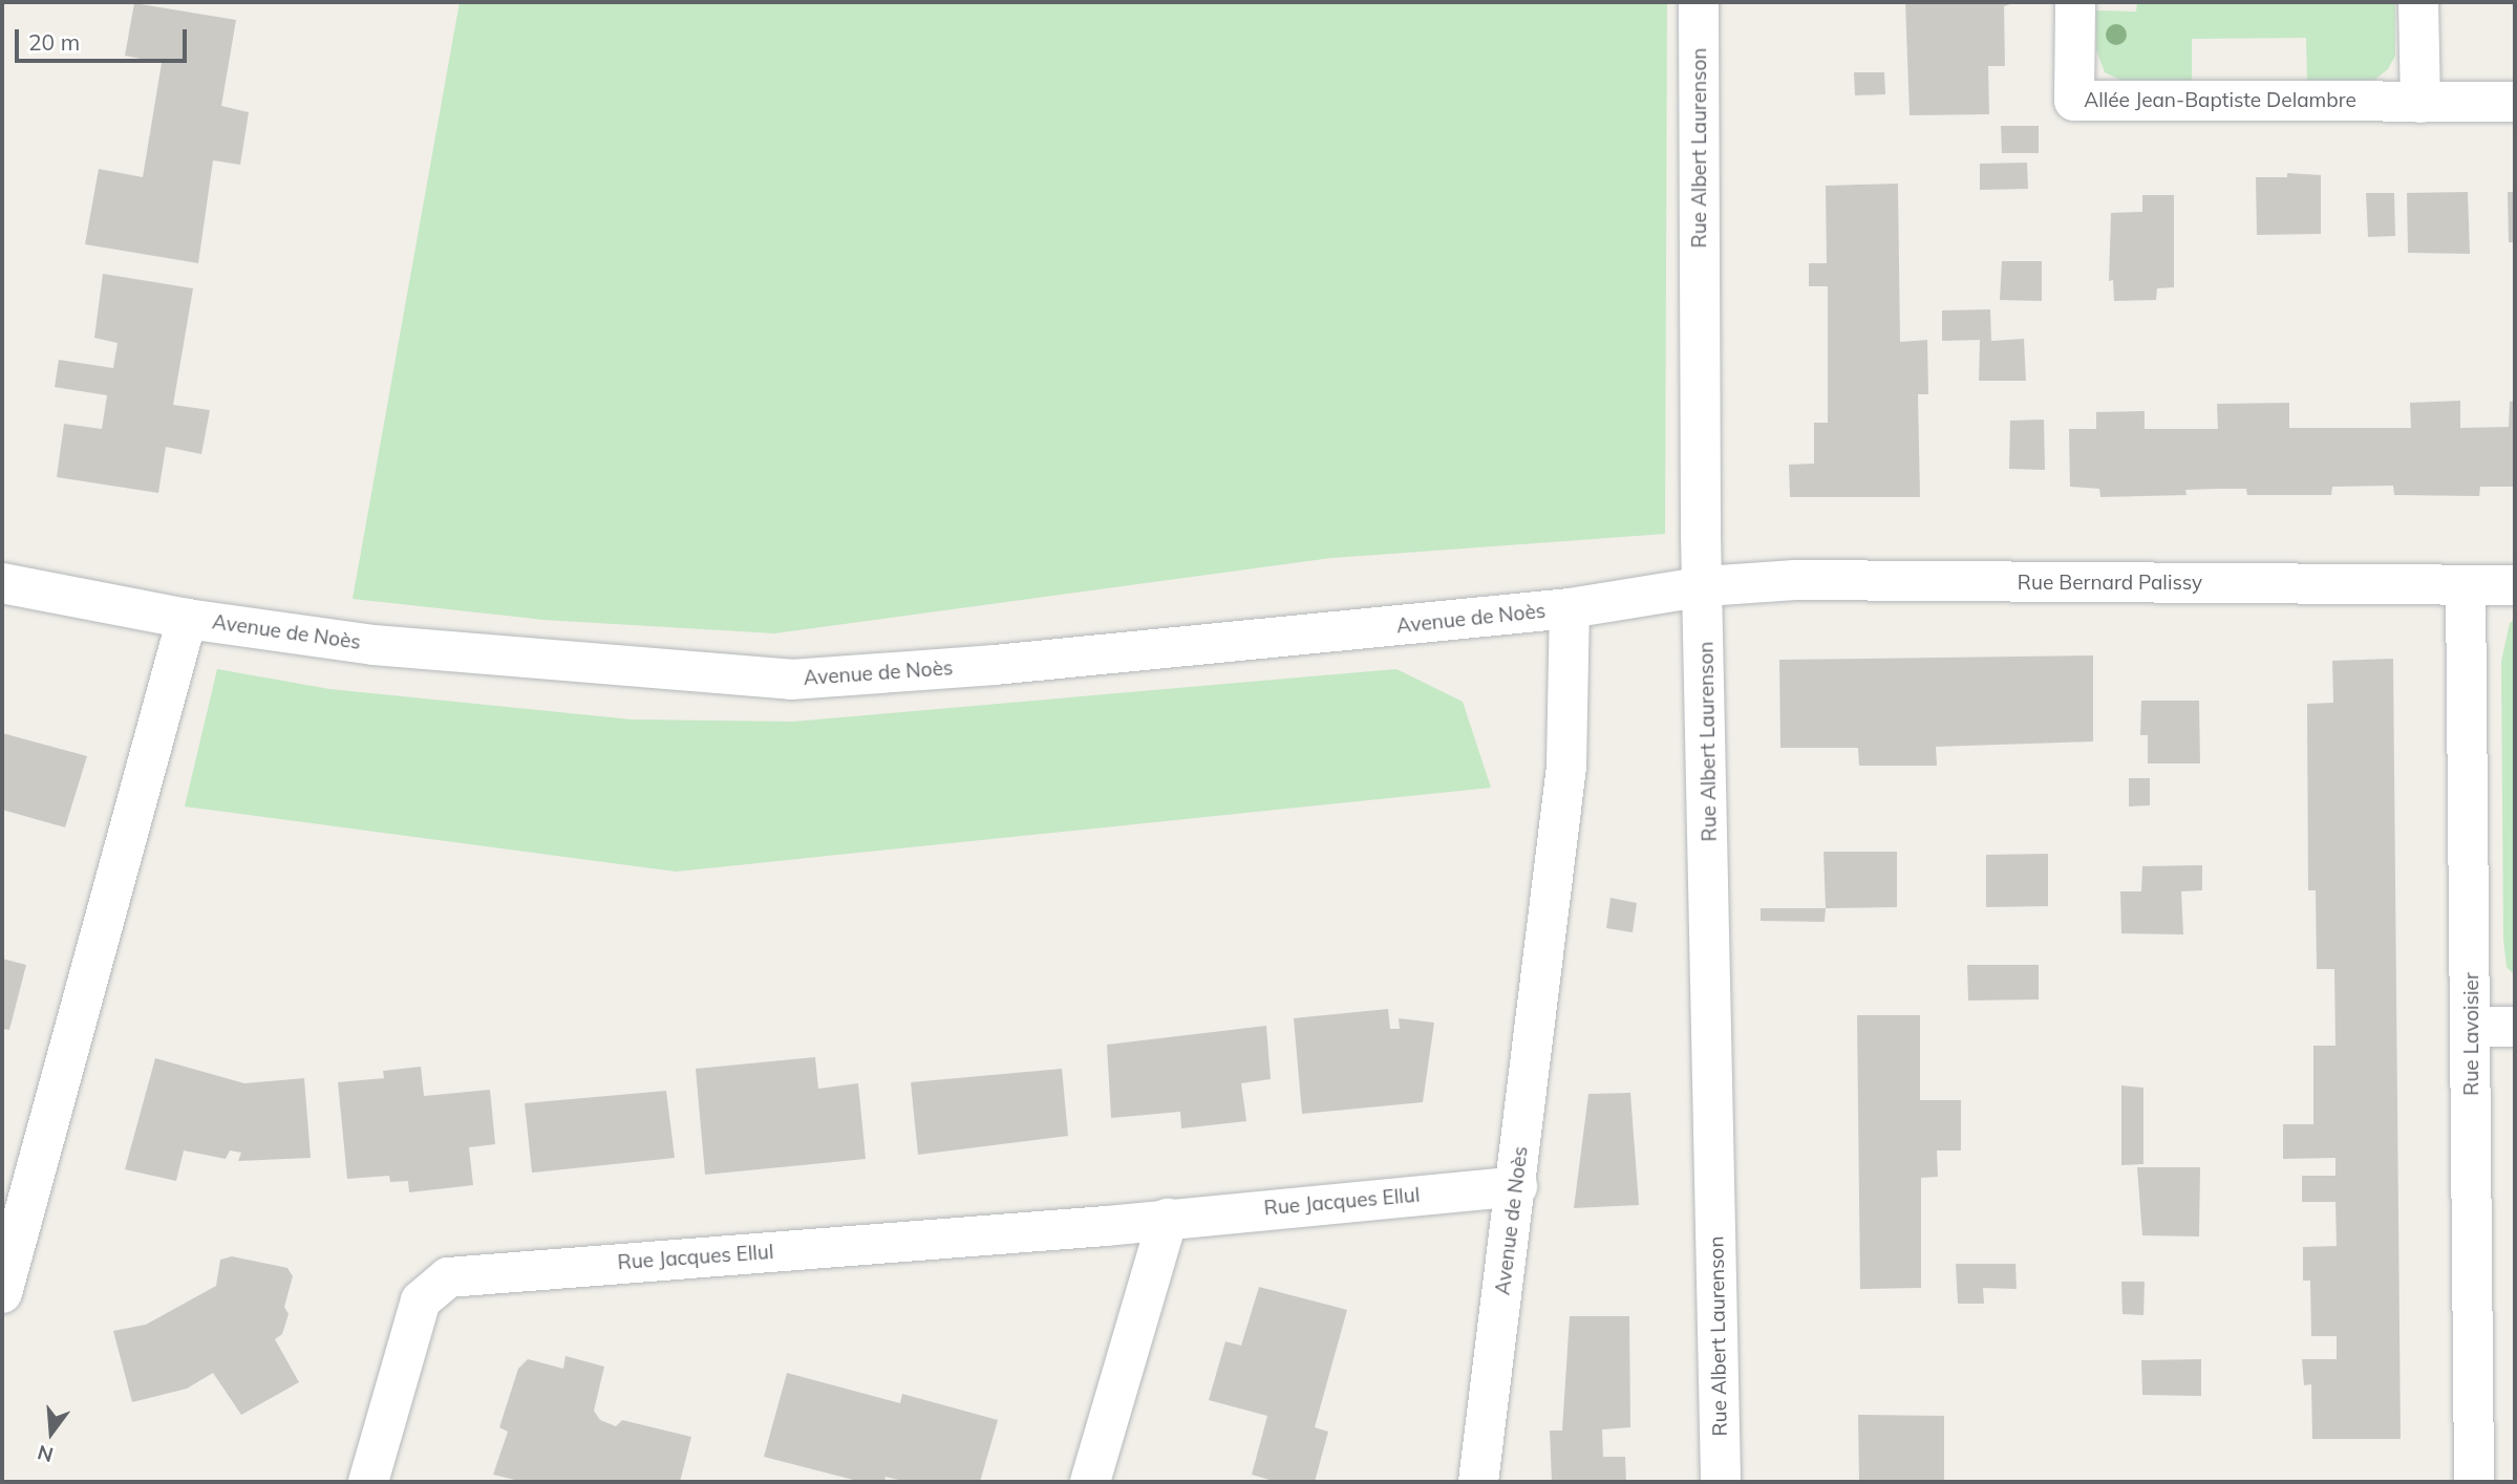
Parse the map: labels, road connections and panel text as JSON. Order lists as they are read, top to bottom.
{
  "streets": {
    "street": [
      "Allée Jean-Baptiste Delambre",
      "Rue Albert Laurenson",
      "Rue Bernard Palissy",
      "Avenue de Noès",
      "Rue Lavoisier",
      "Rue Jacques Ellul"
    ]
  },
  "crossings": [
    ["Rue Albert Laurenson", "Rue Bernard Palissy"],
    ["Rue Albert Laurenson", "Avenue de Noès"],
    ["Rue Bernard Palissy", "Avenue de Noès"],
    ["Rue Bernard Palissy", "Rue Lavoisier"],
    ["Avenue de Noès", "Rue Jacques Ellul"]
  ],
  "scale_bar": "20 m",
  "north": "bottom"
}
